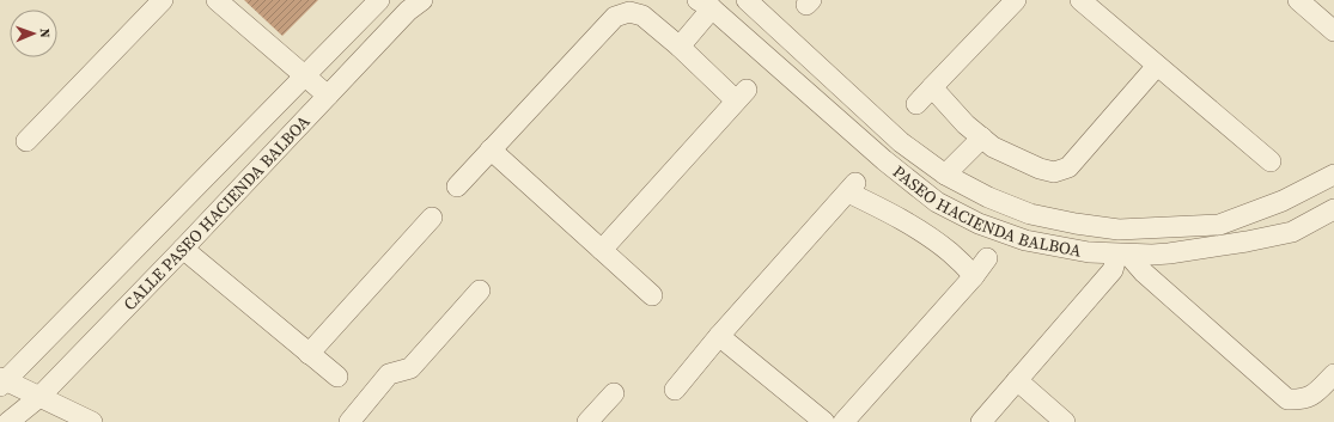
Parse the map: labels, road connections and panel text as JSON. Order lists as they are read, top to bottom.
{
  "streets": {
    "street": ["PASEO HACIENDA BALBOA", "CALLE PASEO HACIENDA BALBOA"]
  },
  "north": "right"
}
